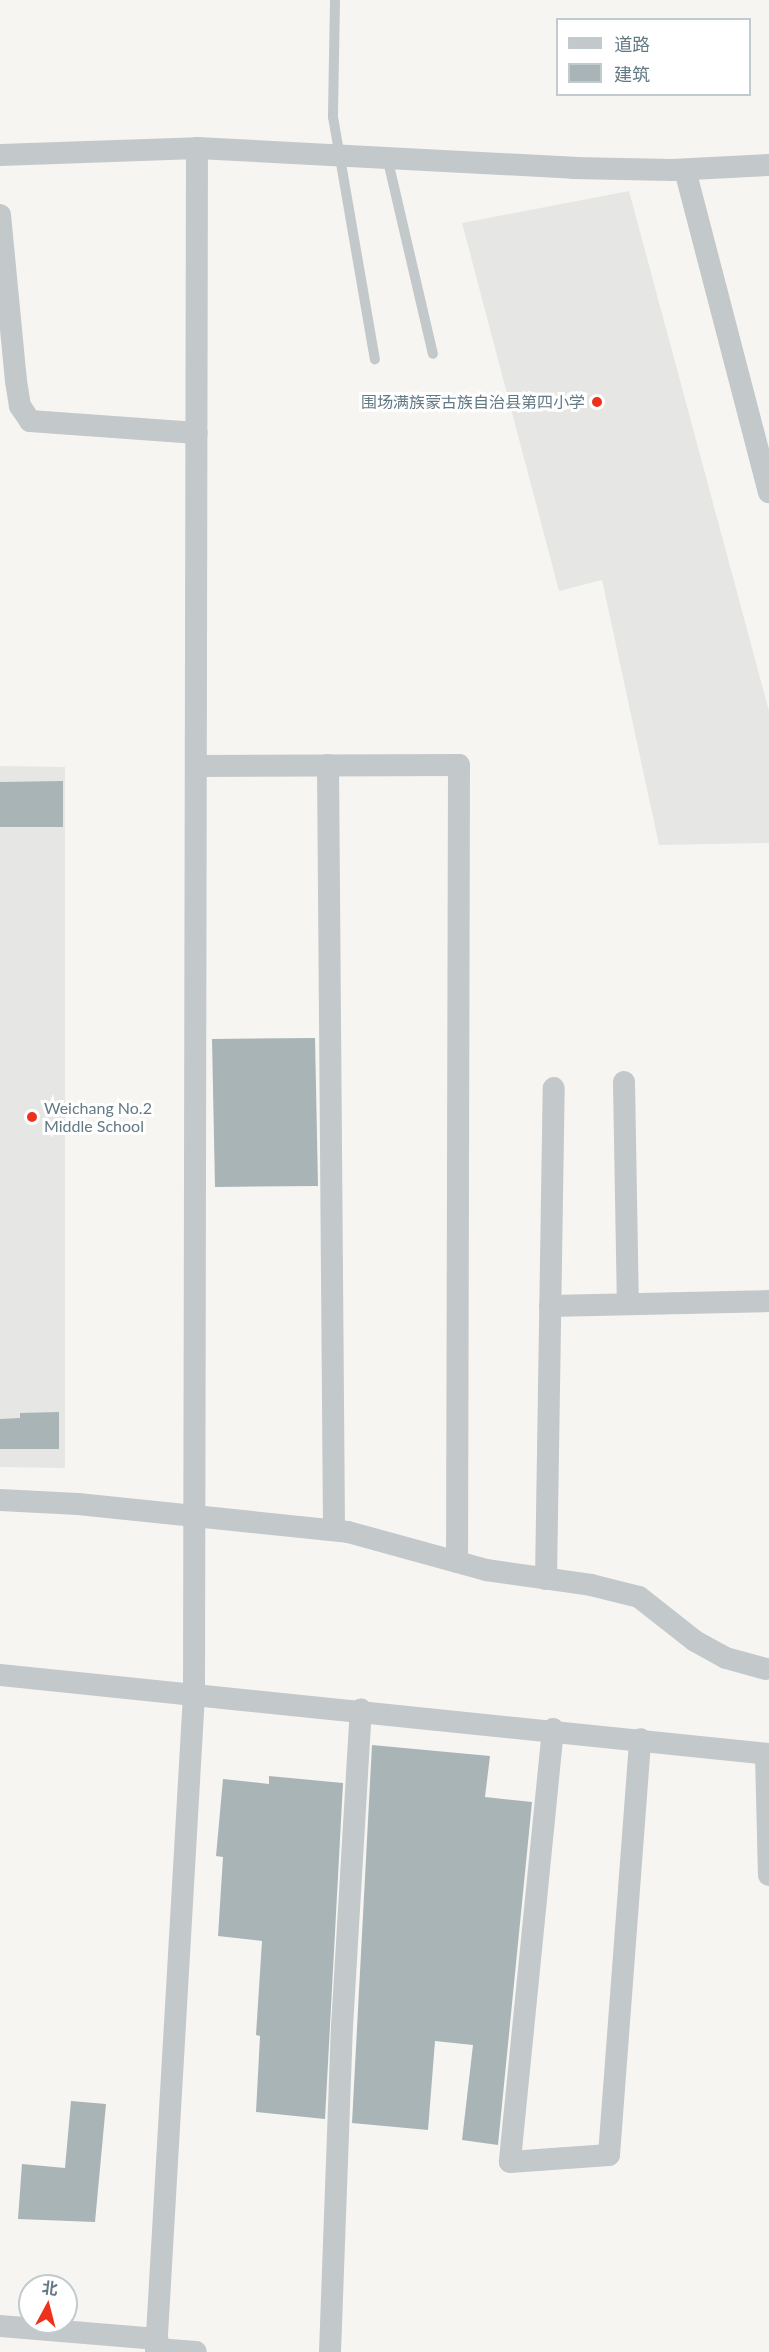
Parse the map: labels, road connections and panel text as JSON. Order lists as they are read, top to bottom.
{
  "places": ["围场满族蒙古族自治县第四小学", "Weichang No.2 Middle School"],
  "legend": ["道路", "建筑"],
  "north": "top"
}
